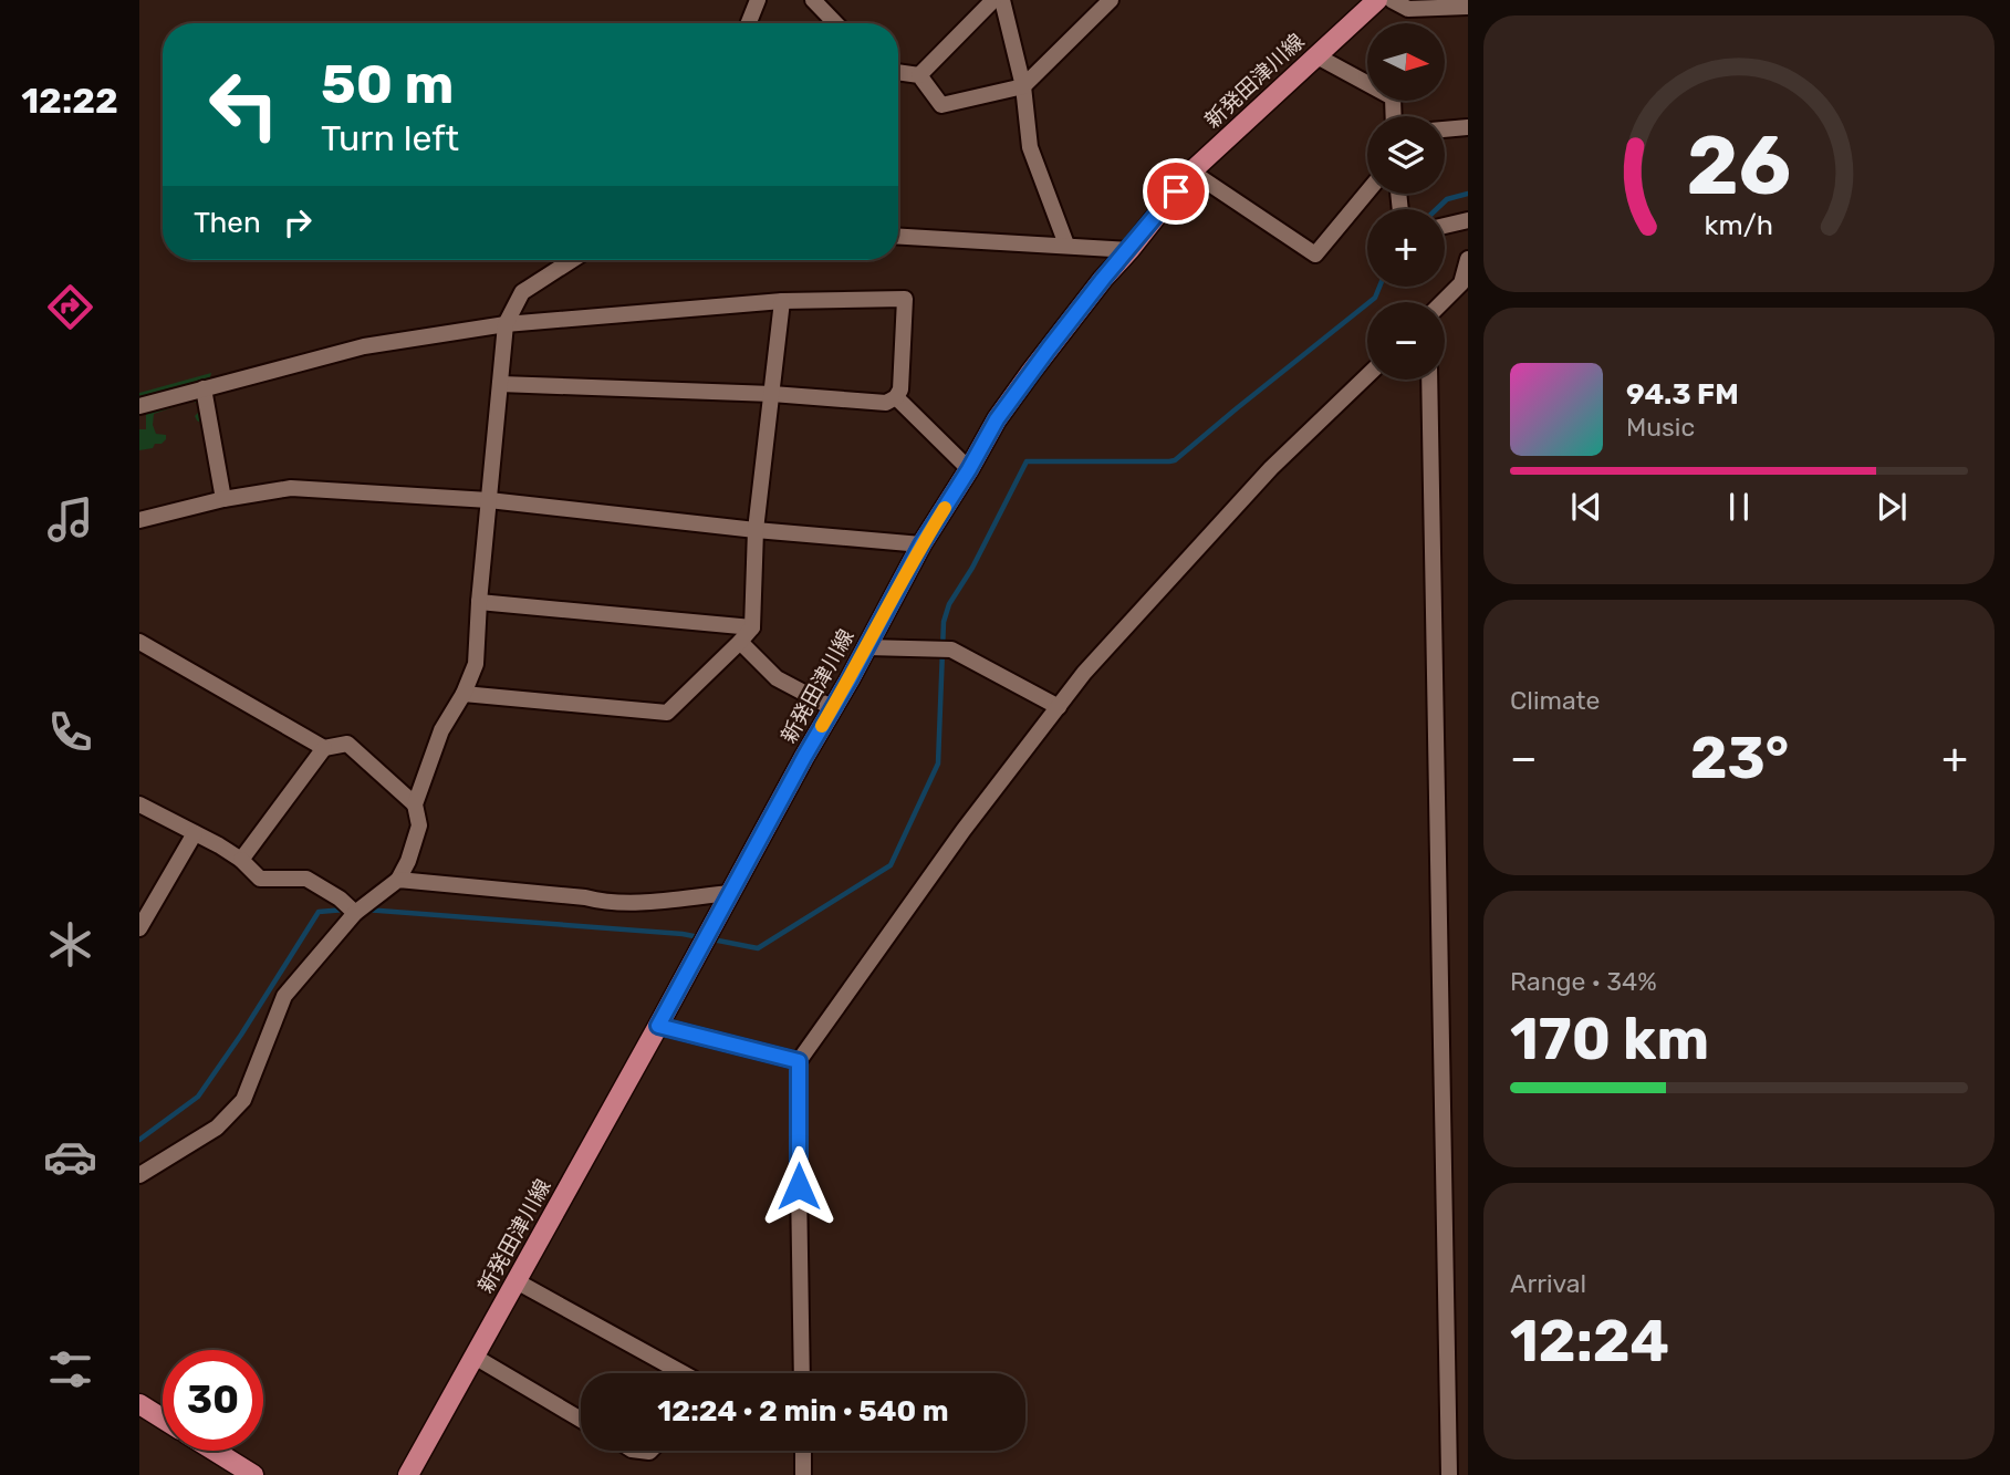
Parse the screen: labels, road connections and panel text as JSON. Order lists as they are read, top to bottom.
{
  "streets": {
    "main road": ["新発田津川線"]
  },
  "north": "right",
  "page": {
    "tabs": "12:22",
    "map_buttons": ["+", "−"],
    "turn": ["50 m", "Turn left"],
    "then": "Then",
    "song": ["94.3 FM", "Music"],
    "tile": [
      "Climate",
      ["Range · 34%", "170 km"],
      ["Arrival", "12:24"]
    ],
    "heat": ["−", "23°", "+"],
    "limit": "30",
    "trip": "12:24 · 2 min · 540 m",
    "gauge": ["26", "km/h"]
  }
}
